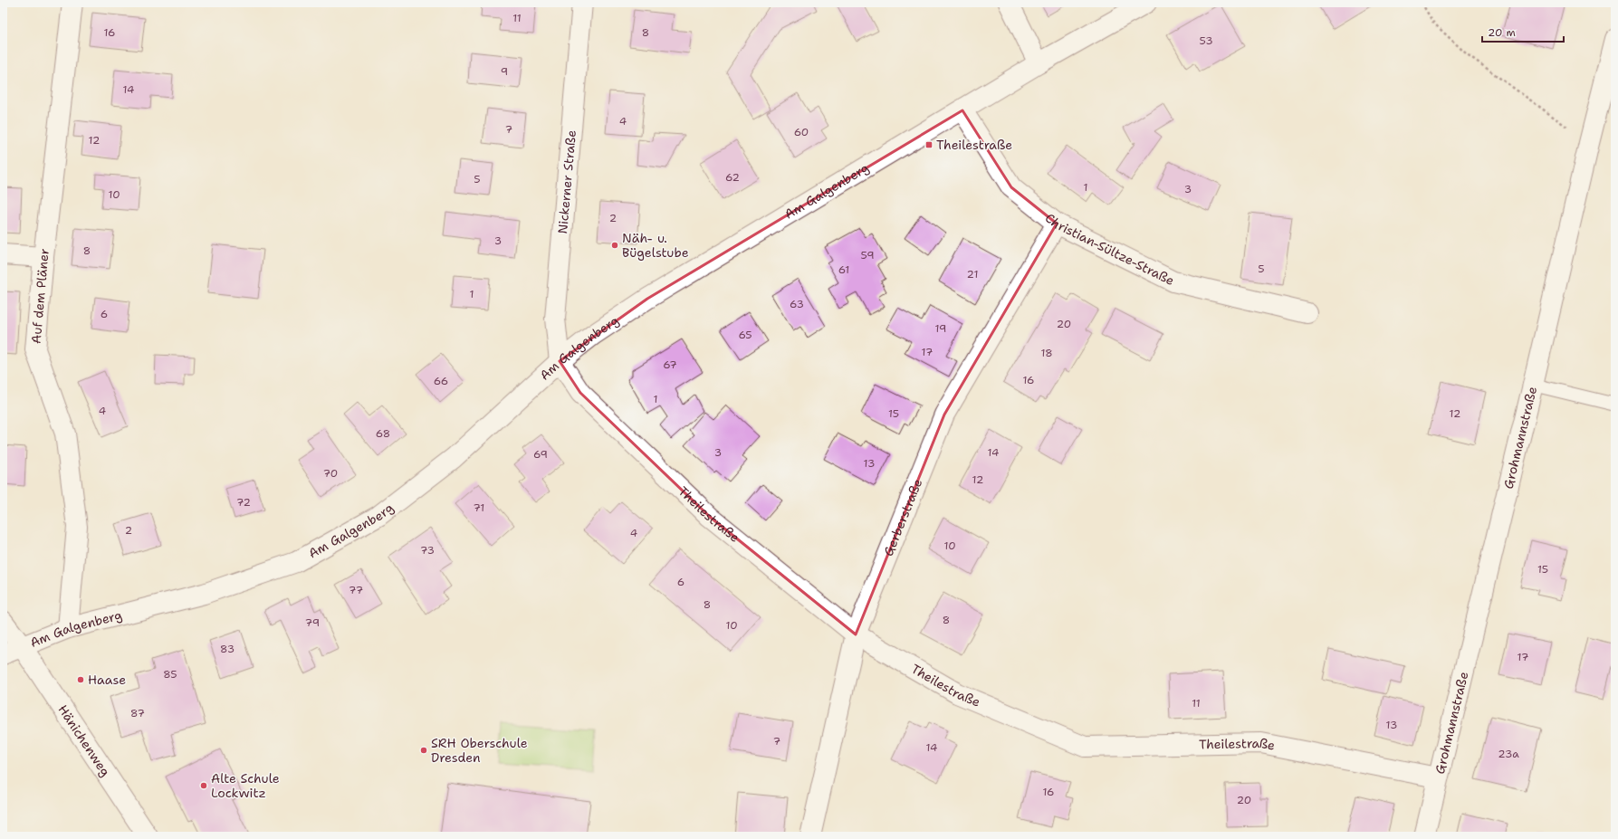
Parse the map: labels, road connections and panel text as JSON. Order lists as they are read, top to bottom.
{
  "streets": {
    "street": [
      "Nickerner Straße",
      "Am Galgenberg",
      "Christian-Sültze-Straße",
      "Auf dem Pläner",
      "Grohmannstraße",
      "Theilestraße",
      "Gerberstraße",
      "Hänichenweg"
    ]
  },
  "crossings": [
    ["Nickerner Straße", "Am Galgenberg"],
    ["Nickerner Straße", "Theilestraße"],
    ["Am Galgenberg", "Christian-Sültze-Straße"],
    ["Am Galgenberg", "Auf dem Pläner"],
    ["Am Galgenberg", "Theilestraße"],
    ["Am Galgenberg", "Hänichenweg"],
    ["Christian-Sültze-Straße", "Gerberstraße"],
    ["Grohmannstraße", "Theilestraße"],
    ["Theilestraße", "Gerberstraße"]
  ],
  "places": {
    "transit": ["Theilestraße"],
    "other": [
      "Näh- u. Bügelstube",
      "Haase",
      "SRH Oberschule Dresden",
      "Alte Schule Lockwitz"
    ]
  },
  "house_numbers": [
    "11",
    "16",
    "8",
    "53",
    "9",
    "14",
    "4",
    "7",
    "60",
    "12",
    "62",
    "5",
    "1",
    "3",
    "10",
    "2",
    "3",
    "8",
    "59",
    "5",
    "61",
    "21",
    "1",
    "63",
    "6",
    "20",
    "19",
    "65",
    "17",
    "18",
    "67",
    "16",
    "66",
    "1",
    "4",
    "15",
    "12",
    "68",
    "3",
    "14",
    "69",
    "13",
    "70",
    "12",
    "72",
    "71",
    "2",
    "4",
    "10",
    "73",
    "15",
    "6",
    "77",
    "8",
    "8",
    "79",
    "10",
    "83",
    "17",
    "85",
    "11",
    "87",
    "13",
    "7",
    "14",
    "23a",
    "16",
    "20"
  ],
  "scale_bar": "20 m"
}
